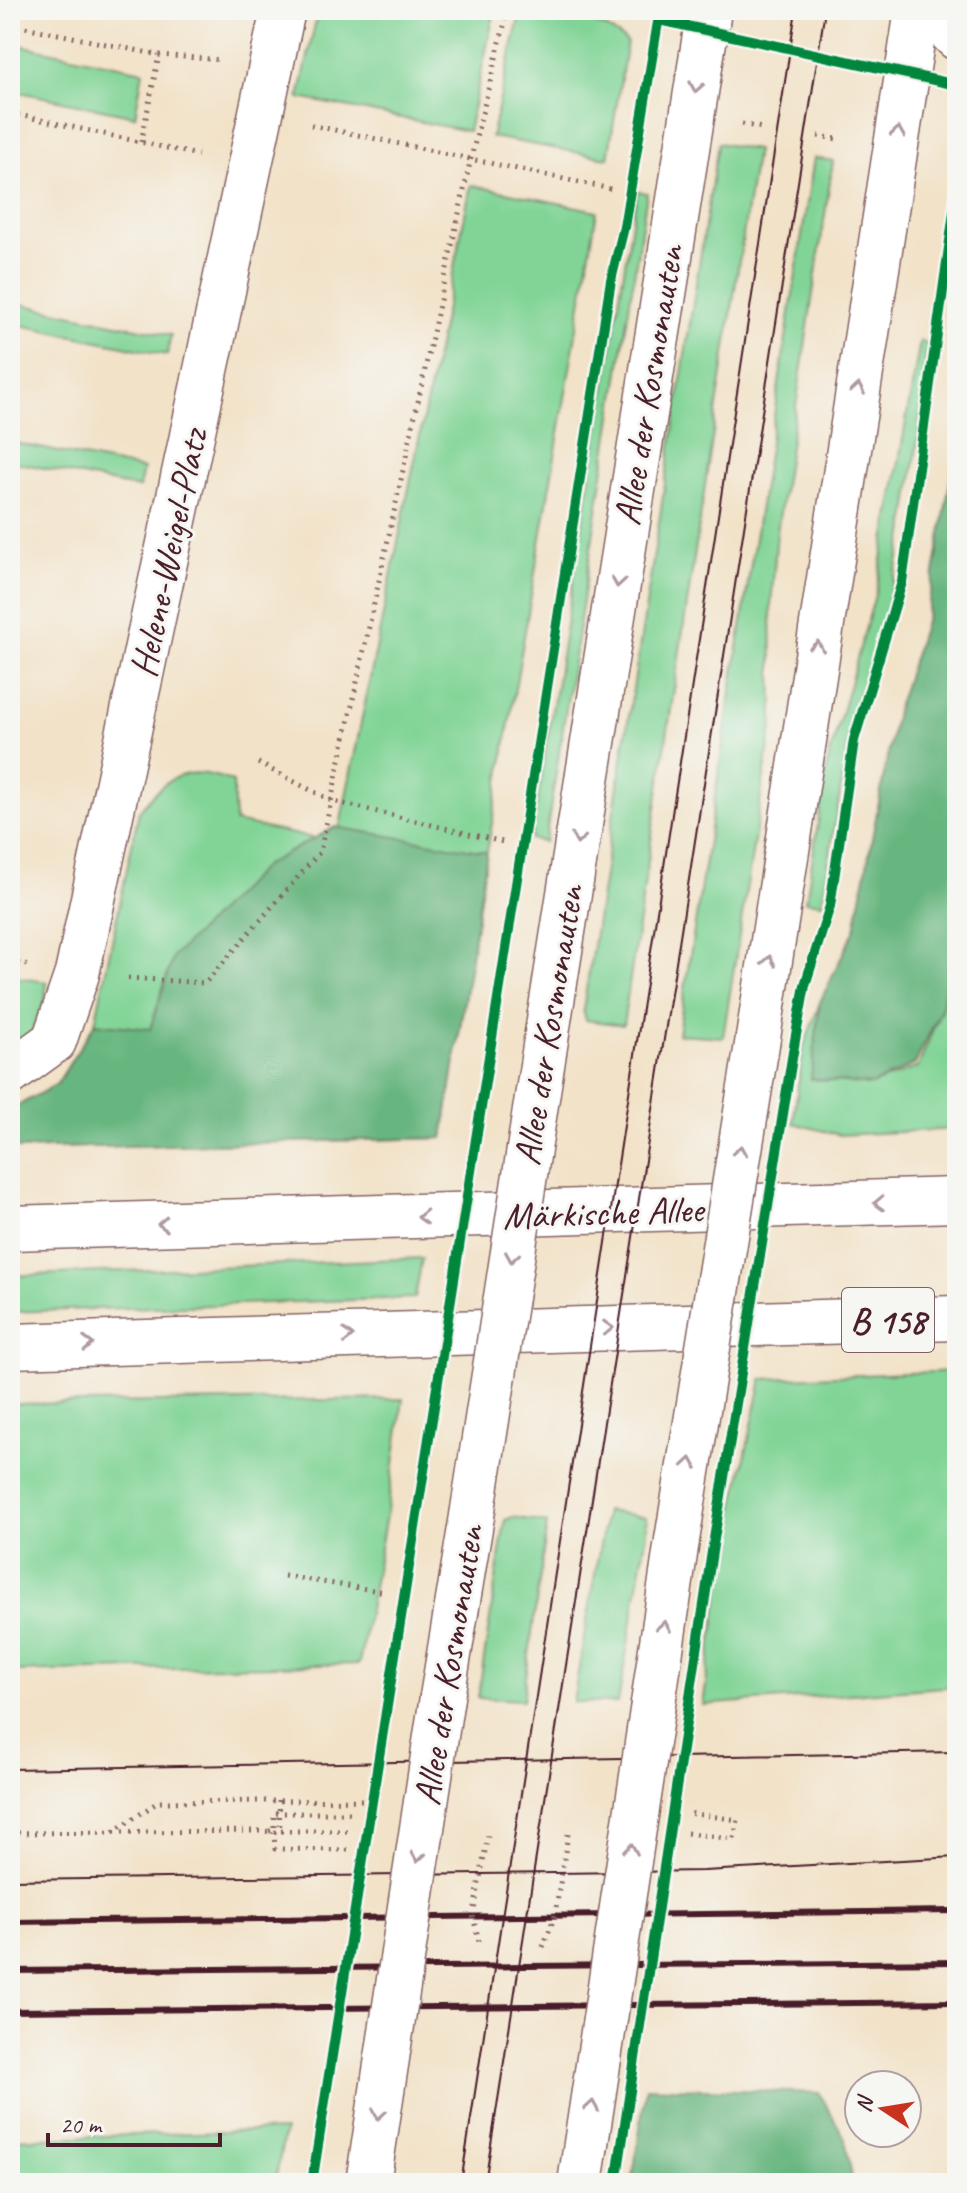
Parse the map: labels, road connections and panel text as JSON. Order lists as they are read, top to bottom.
{
  "streets": {
    "main road": [
      "Allee der Kosmonauten",
      "Helene-Weigel-Platz",
      "Märkische Allee",
      "B 158"
    ]
  },
  "scale_bar": "20 m",
  "north": "left"
}
